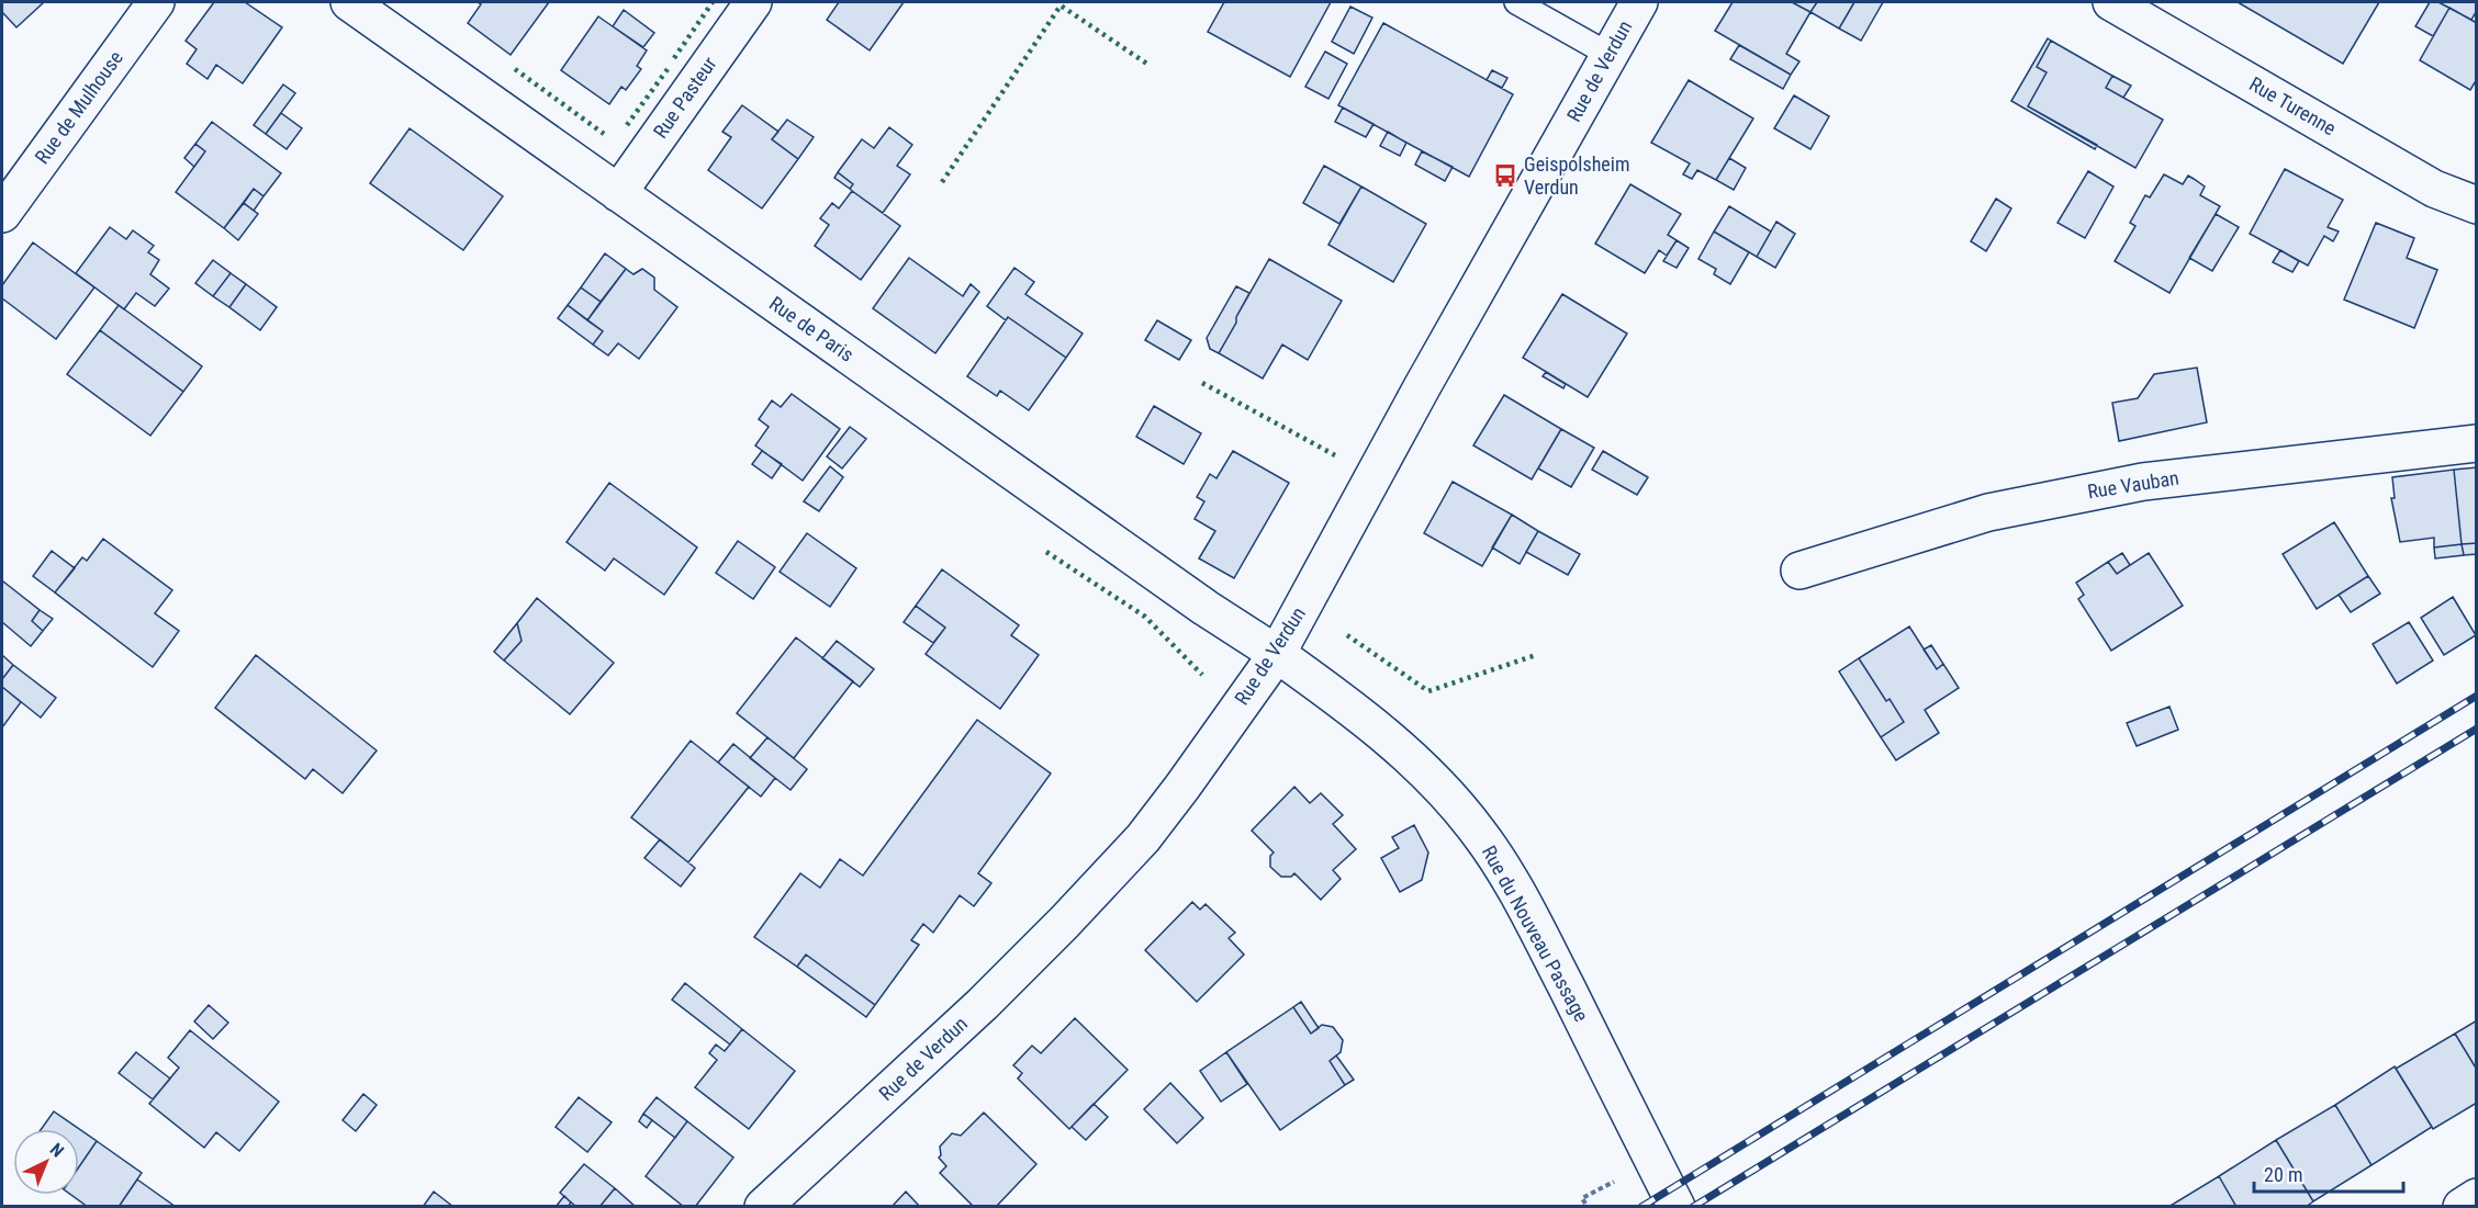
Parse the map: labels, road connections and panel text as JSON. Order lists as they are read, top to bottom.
{
  "streets": {
    "street": [
      "Rue de Verdun",
      "Rue Pasteur",
      "Rue Turenne",
      "Rue de Mulhouse",
      "Rue de Paris",
      "Rue Vauban",
      "Rue du Nouveau Passage"
    ]
  },
  "crossings": [
    ["Rue de Verdun", "Rue de Paris"],
    ["Rue de Verdun", "Rue du Nouveau Passage"],
    ["Rue Pasteur", "Rue de Paris"],
    ["Rue de Paris", "Rue du Nouveau Passage"]
  ],
  "places": {
    "bus stop": ["Geispolsheim Verdun"]
  },
  "scale_bar": "20 m",
  "north": "top right"
}
